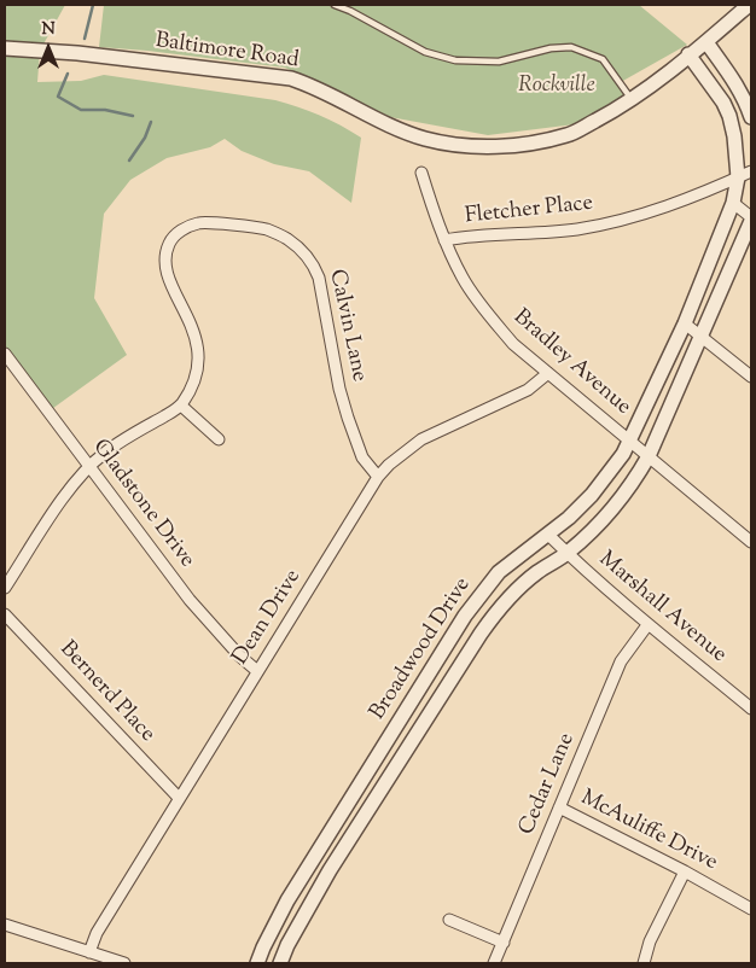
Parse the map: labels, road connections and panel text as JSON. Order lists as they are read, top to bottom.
{
  "streets": {
    "street": [
      "Baltimore Road",
      "Fletcher Place",
      "Calvin Lane",
      "Bradley Avenue",
      "Gladstone Drive",
      "Marshall Avenue",
      "Dean Drive",
      "Broadwood Drive",
      "Bernerd Place",
      "Cedar Lane",
      "McAuliffe Drive"
    ]
  },
  "crossings": [
    ["Baltimore Road", "Broadwood Drive"],
    ["Fletcher Place", "Bradley Avenue"],
    ["Fletcher Place", "Broadwood Drive"],
    ["Calvin Lane", "Dean Drive"],
    ["Bradley Avenue", "Dean Drive"],
    ["Bradley Avenue", "Broadwood Drive"],
    ["Gladstone Drive", "Dean Drive"],
    ["Marshall Avenue", "Broadwood Drive"],
    ["Marshall Avenue", "Cedar Lane"],
    ["Dean Drive", "Bernerd Place"],
    ["Cedar Lane", "McAuliffe Drive"]
  ],
  "parks": ["Rockville"],
  "north": "top"
}
